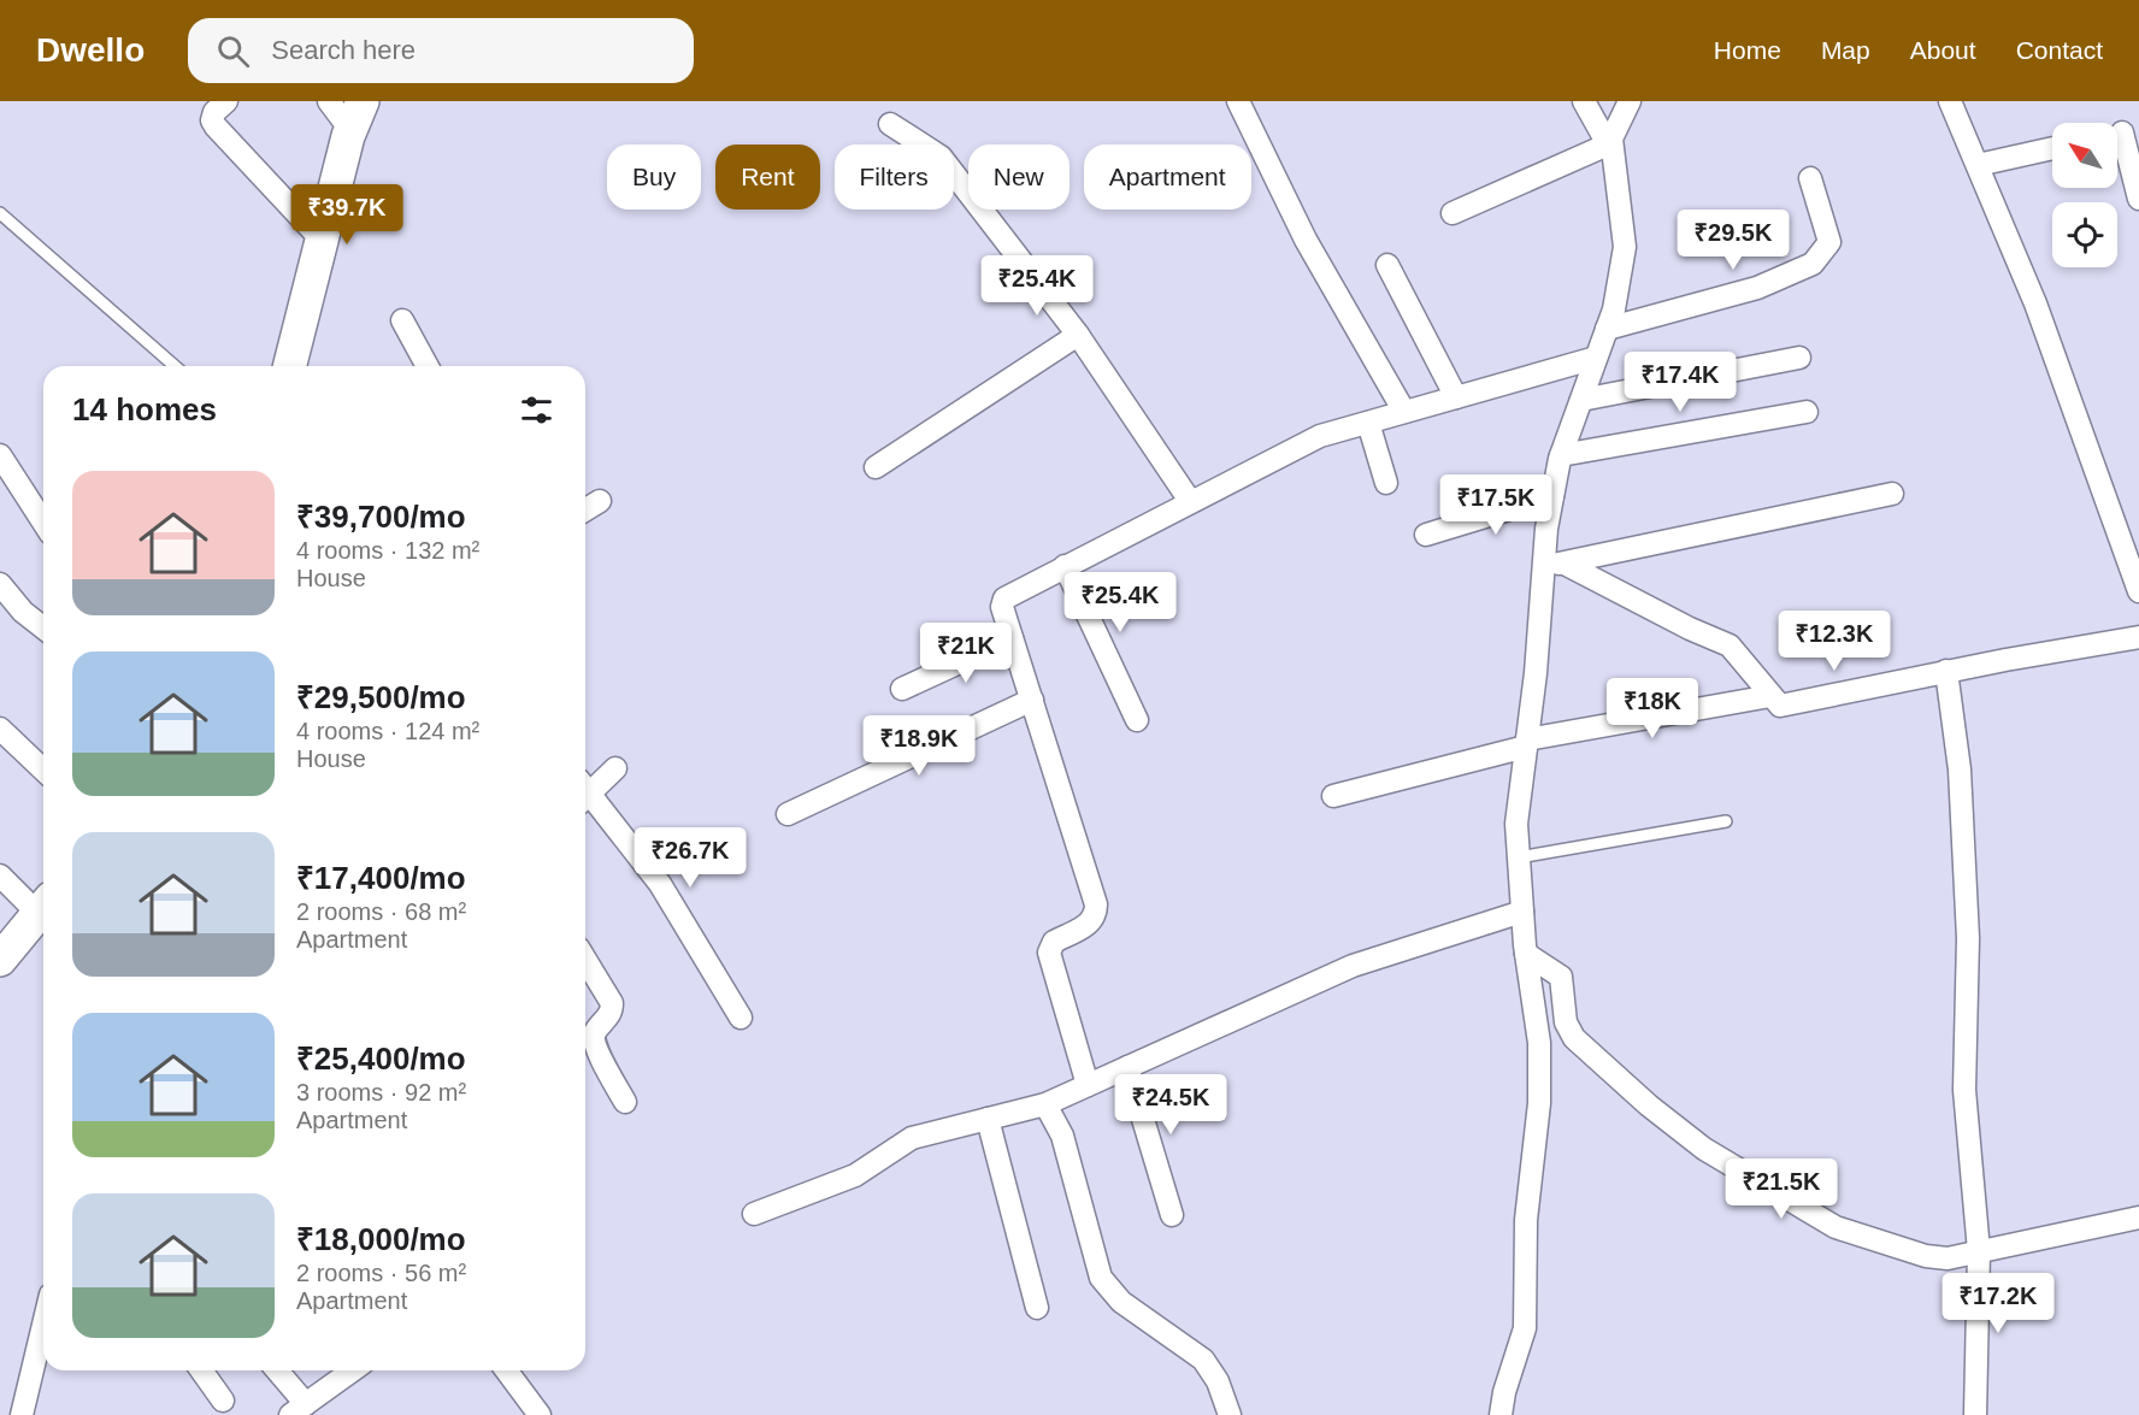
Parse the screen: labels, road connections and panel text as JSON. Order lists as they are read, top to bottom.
{
  "north": "top left",
  "page": {
    "header": "Dwello",
    "search": "Search here",
    "nav": [
      "Home",
      "Map",
      "About",
      "Contact"
    ],
    "chip": [
      "Buy",
      "Rent",
      "Filters",
      "New",
      "Apartment"
    ],
    "price": [
      "₹39.7K",
      "₹29.5K",
      "₹25.4K",
      "₹17.4K",
      "₹17.5K",
      "₹25.4K",
      "₹12.3K",
      "₹21K",
      "₹18K",
      "₹18.9K",
      "₹26.7K",
      "₹24.5K",
      "₹21.5K",
      "₹17.2K"
    ],
    "heading": "14 homes",
    "list": [
      {
        "name": "₹39,700/mo",
        "note": "4 rooms · 132 m² · House"
      },
      {
        "name": "₹29,500/mo",
        "note": "4 rooms · 124 m² · House"
      },
      {
        "name": "₹17,400/mo",
        "note": "2 rooms · 68 m² · Apartment"
      },
      {
        "name": "₹25,400/mo",
        "note": "3 rooms · 92 m² · Apartment"
      },
      {
        "name": "₹18,000/mo",
        "note": "2 rooms · 56 m² · Apartment"
      }
    ]
  }
}
